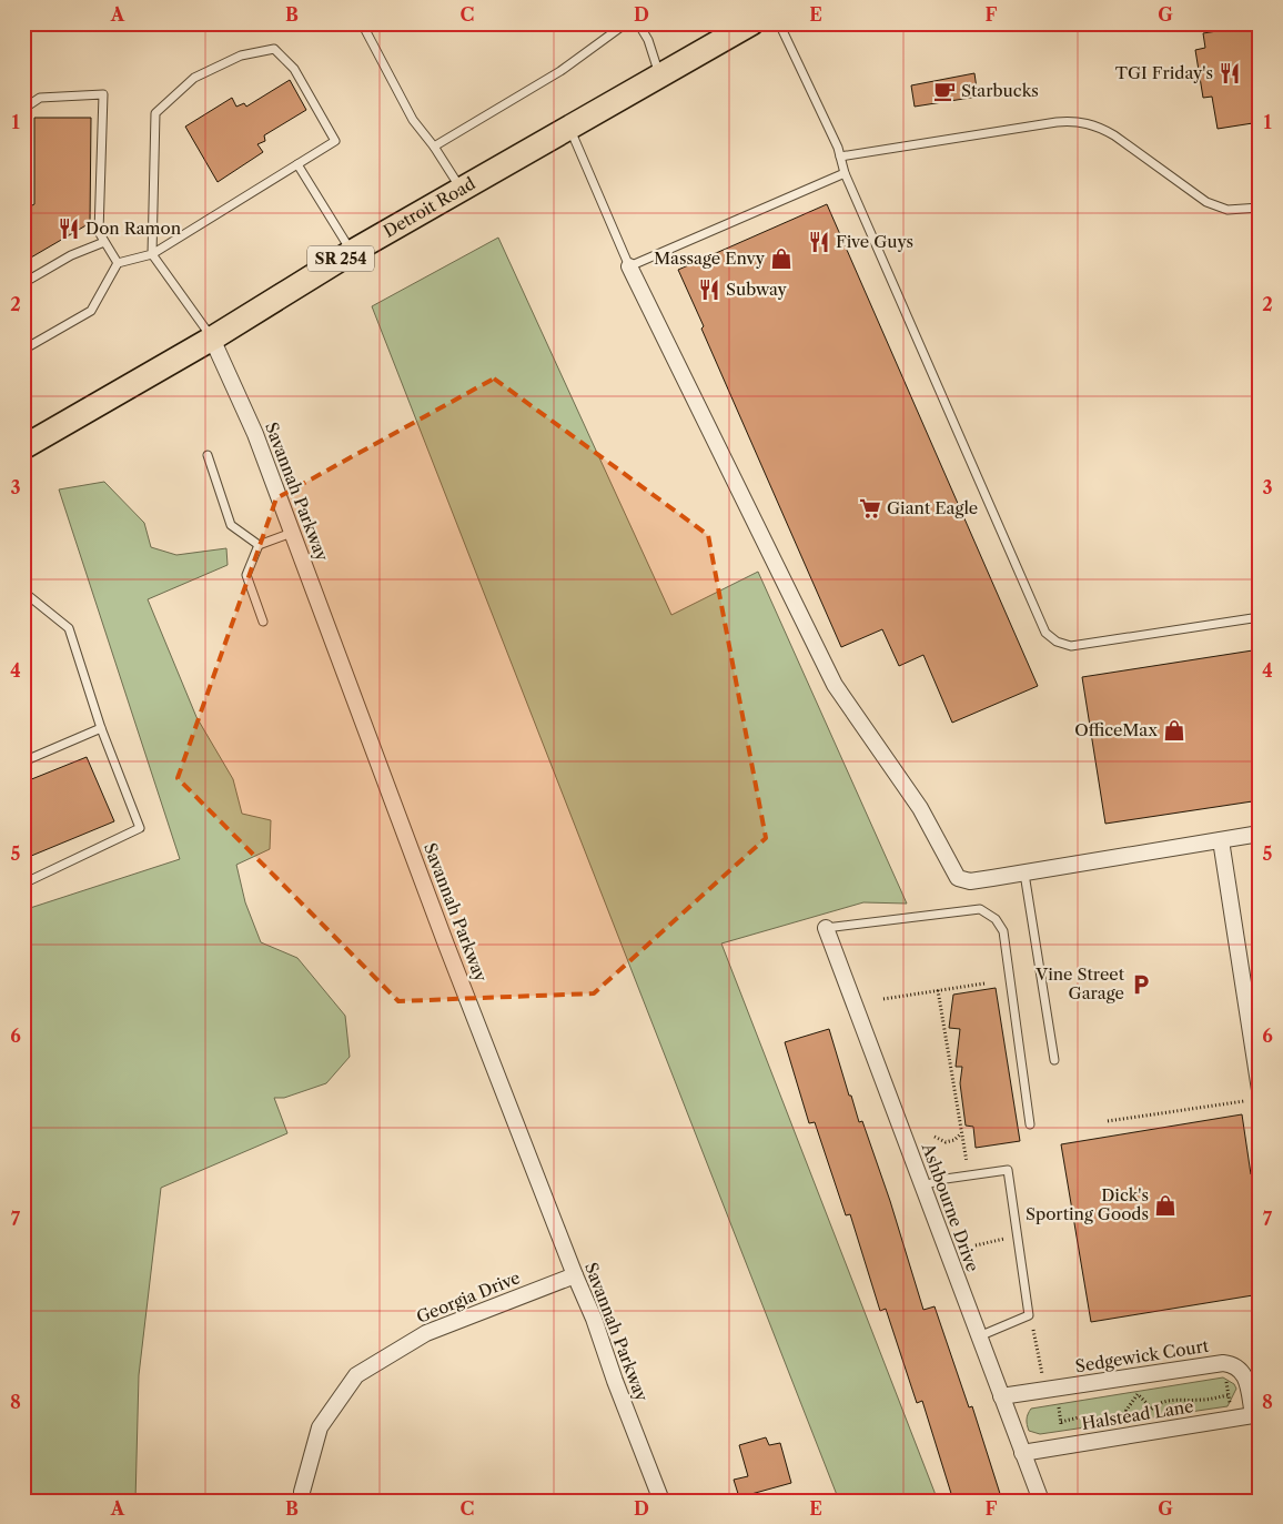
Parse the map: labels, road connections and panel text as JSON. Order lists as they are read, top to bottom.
{
  "streets": {
    "main road": ["Detroit Road", "SR 254"],
    "street": [
      "Savannah Parkway",
      "Ashbourne Drive",
      "Georgia Drive",
      "Sedgewick Court",
      "Halstead Lane"
    ]
  },
  "crossings": [
    ["Detroit Road", "Savannah Parkway"],
    ["Savannah Parkway", "Georgia Drive"],
    ["Ashbourne Drive", "Sedgewick Court"],
    ["Ashbourne Drive", "Halstead Lane"],
    ["Sedgewick Court", "Halstead Lane"]
  ],
  "places": {
    "restaurant": [
      "TGI Friday's",
      "Don Ramon",
      "Five Guys",
      "Subway"
    ],
    "cafe": ["Starbucks"],
    "shop": ["Massage Envy", "OfficeMax", "Dick's Sporting Goods"],
    "supermarket": ["Giant Eagle"],
    "parking": ["Vine Street Garage"]
  },
  "grid": {
    "columns": [
      "A",
      "B",
      "C",
      "D",
      "E",
      "F",
      "G"
    ],
    "rows": [
      "1",
      "2",
      "3",
      "4",
      "5",
      "6",
      "7",
      "8"
    ]
  }
}
